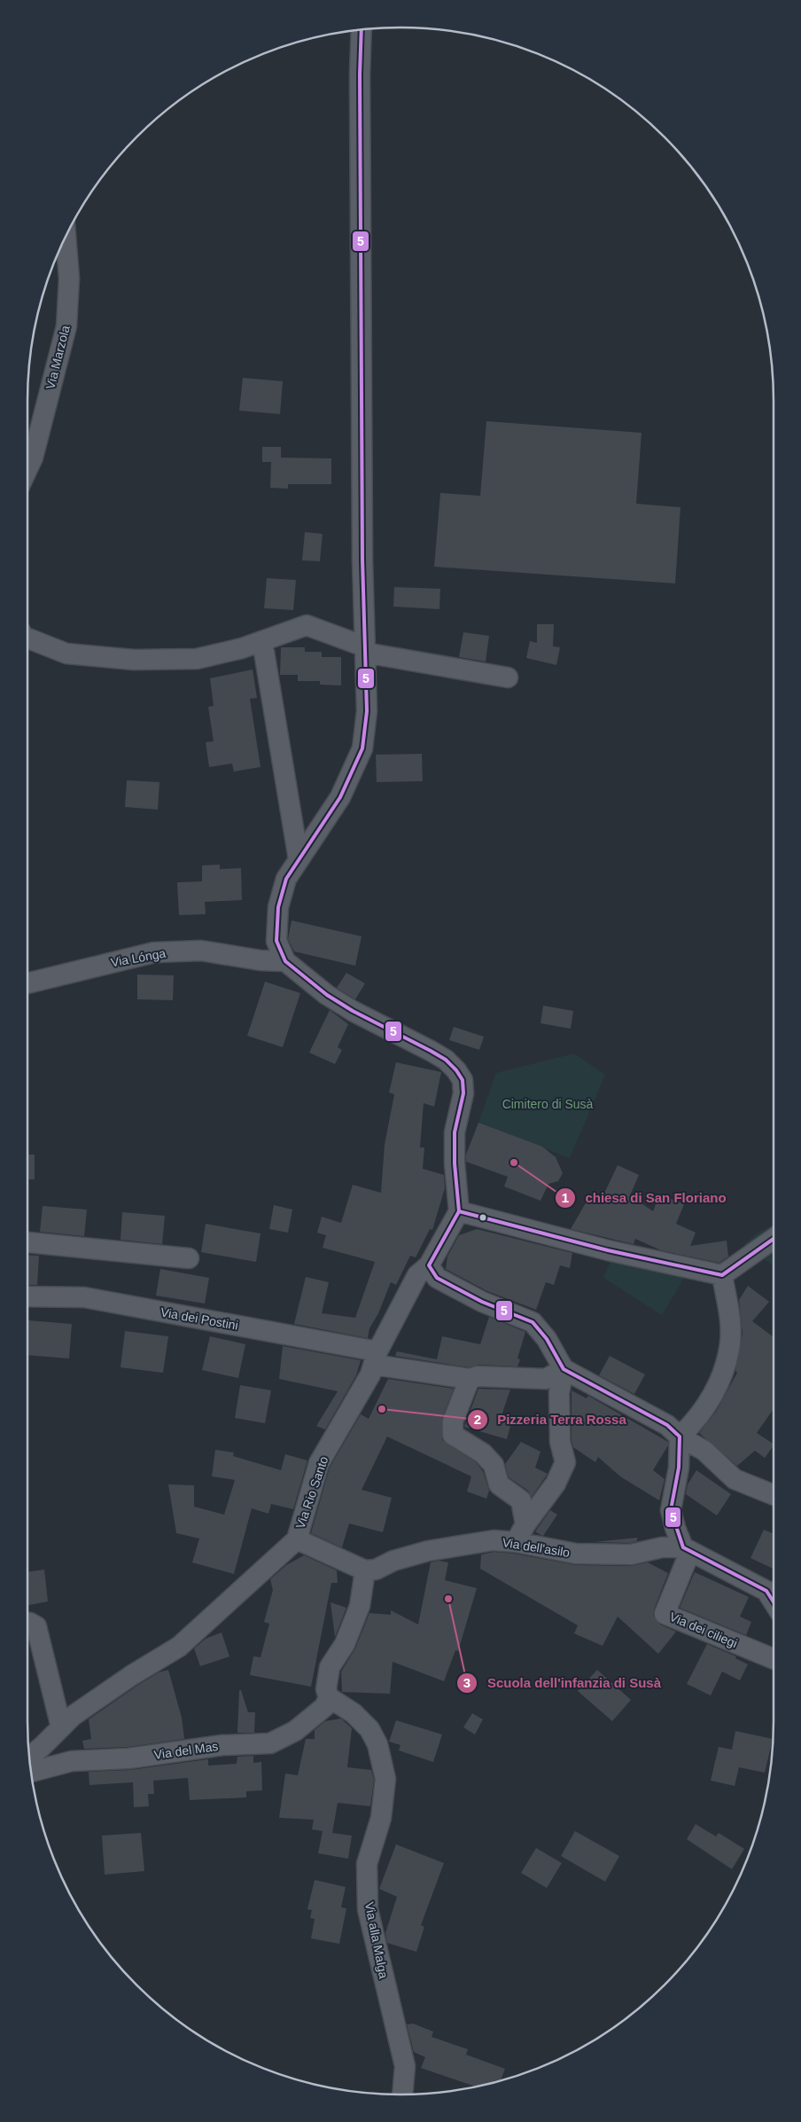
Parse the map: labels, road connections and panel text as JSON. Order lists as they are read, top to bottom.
{
  "streets": {
    "street": [
      "Via Marzola",
      "Via Lónga",
      "Via dei Postini",
      "Via Rio Santo",
      "Via dell'asilo",
      "Via dei ciliegi",
      "Via del Mas",
      "Via alla Malga"
    ]
  },
  "crossings": [
    ["Via dei Postini", "Via Rio Santo"],
    ["Via dell'asilo", "Via dei ciliegi"],
    ["Via del Mas", "Via alla Malga"]
  ],
  "parks": ["Cimitero di Susà"],
  "places": ["chiesa di San Floriano", "Pizzeria Terra Rossa", "Scuola dell'infanzia di Susà"],
  "lines": ["transit line 5"]
}
